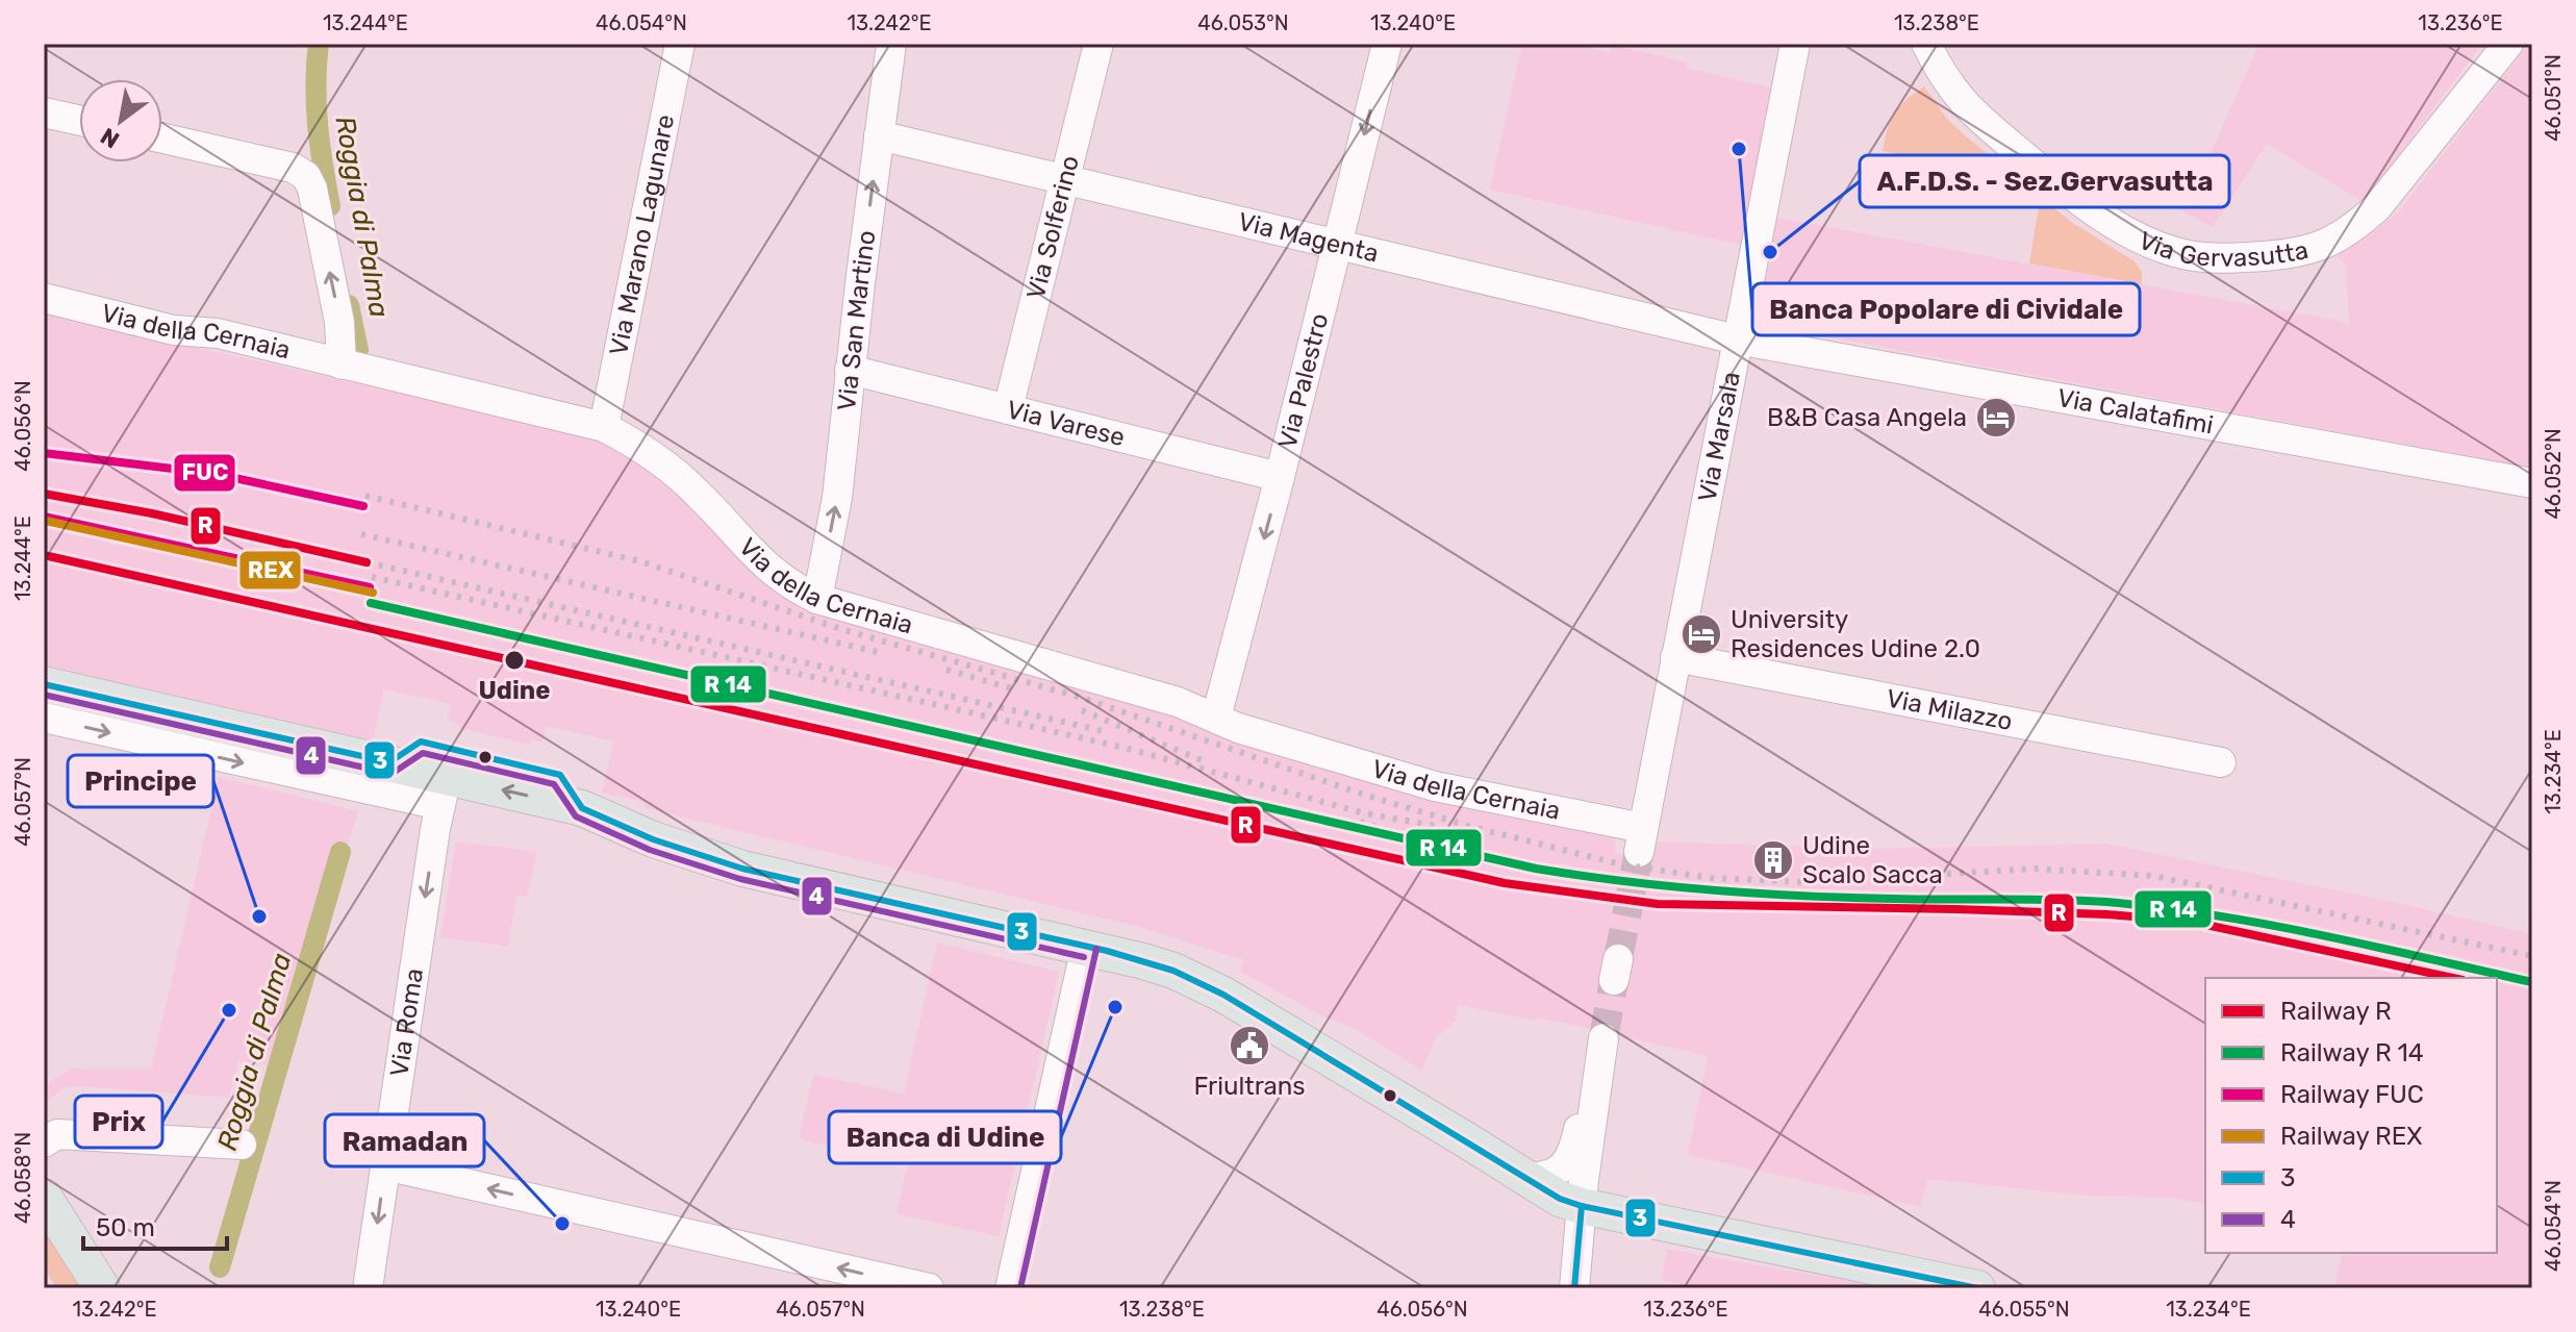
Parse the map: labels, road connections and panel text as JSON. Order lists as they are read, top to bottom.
{
  "streets": {
    "street": [
      "Via Solferino",
      "Via Marano Lagunare",
      "Via Magenta",
      "Via Gervasutta",
      "Via San Martino",
      "Via della Cernaia",
      "Via Palestro",
      "Via Calatafimi",
      "Via Varese",
      "Via Marsala",
      "Via Milazzo",
      "Via Roma"
    ]
  },
  "crossings": [
    ["Via Solferino", "Via Magenta"],
    ["Via Solferino", "Via Varese"],
    ["Via Marano Lagunare", "Via della Cernaia"],
    ["Via Magenta", "Via San Martino"],
    ["Via Magenta", "Via Palestro"],
    ["Via Magenta", "Via Calatafimi"],
    ["Via Magenta", "Via Marsala"],
    ["Via San Martino", "Via della Cernaia"],
    ["Via San Martino", "Via Varese"],
    ["Via della Cernaia", "Via Palestro"],
    ["Via della Cernaia", "Via Marsala"],
    ["Via Palestro", "Via Varese"],
    ["Via Calatafimi", "Via Marsala"],
    ["Via Marsala", "Via Milazzo"]
  ],
  "one_way": ["Via San Martino", "Via Palestro", "Via Roma"],
  "water": ["Roggia di Palma"],
  "places": {
    "other": [
      "Banca Popolare di Cividale",
      "A.F.D.S. - Sez.Gervasutta",
      "Udine",
      "Principe",
      "Banca di Udine",
      "Prix",
      "Ramadan"
    ],
    "hotel": ["B&B Casa Angela", "University Residences Udine 2.0"],
    "building": ["Udine Scalo Sacca"],
    "public building": ["Friultrans"]
  },
  "lines": [
    "rail line FUC",
    "rail line R",
    "rail line REX",
    "transit line 3",
    "transit line 4"
  ],
  "legend": [
    "Railway R",
    "Railway R 14",
    "Railway FUC",
    "Railway REX",
    "3",
    "4"
  ],
  "scale_bar": "50 m",
  "north": "bottom left",
  "coordinates": [
    "13.244°E",
    "46.054°N",
    "13.242°E",
    "46.053°N",
    "13.240°E",
    "13.238°E",
    "13.236°E",
    "46.051°N",
    "46.056°N",
    "46.052°N",
    "13.234°E",
    "46.057°N",
    "46.058°N",
    "46.055°N"
  ]
}
